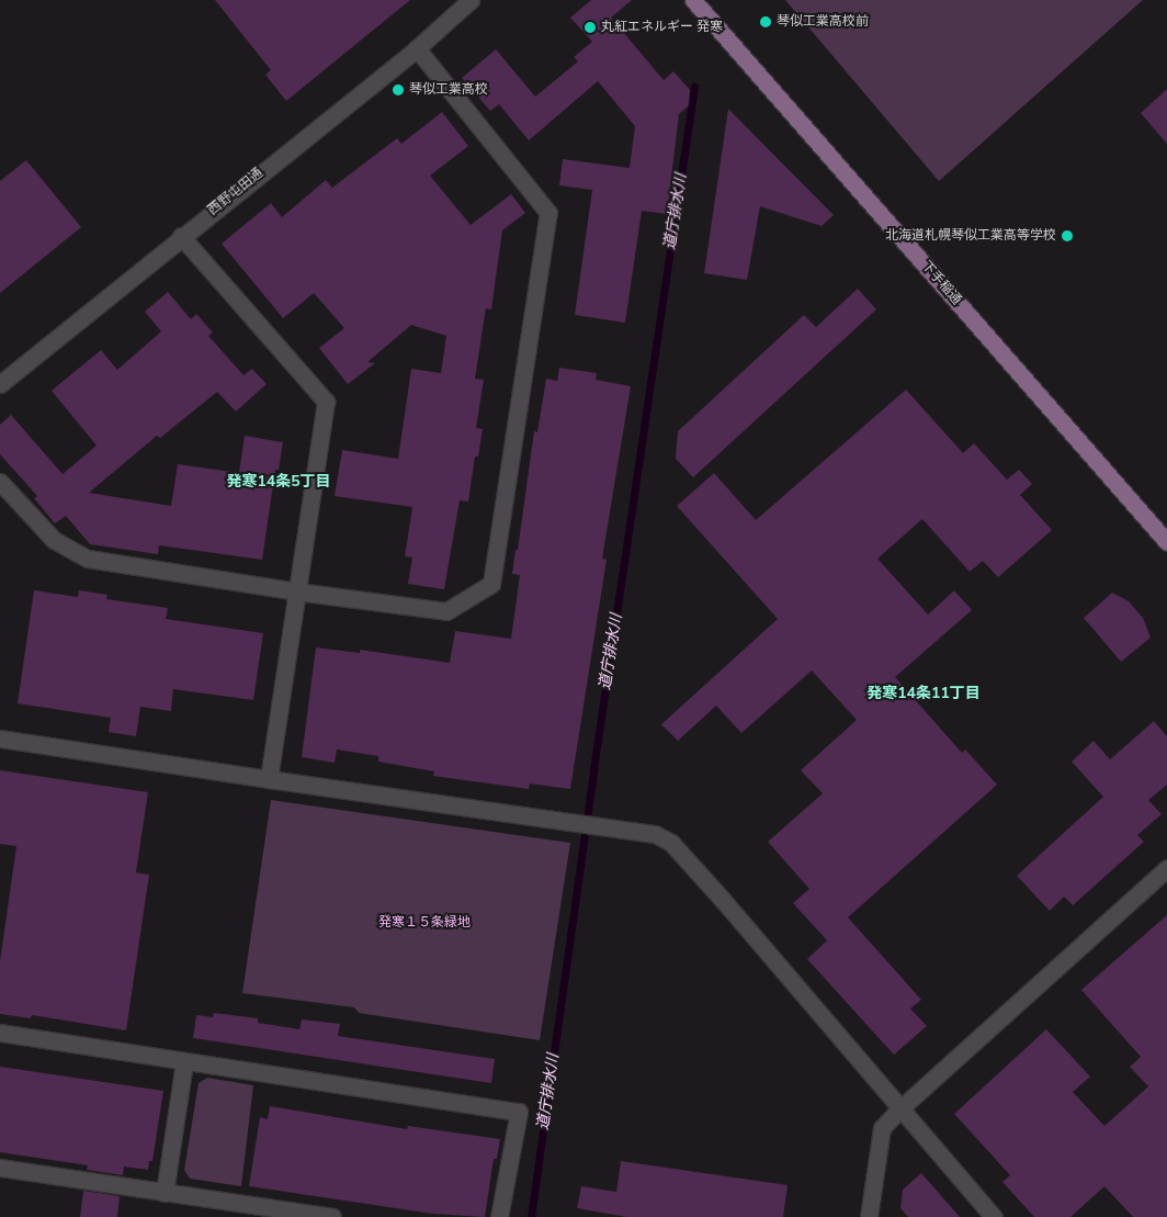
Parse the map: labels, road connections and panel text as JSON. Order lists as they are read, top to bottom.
{
  "streets": {
    "main road": ["下手稲通"],
    "street": ["西野屯田通"]
  },
  "districts": ["発寒14条5丁目", "発寒14条11丁目"],
  "water": ["道庁排水川"],
  "parks": ["発寒１５条緑地"],
  "places": [
    "琴似工業高校前",
    "丸紅エネルギー 発寒",
    "琴似工業高校",
    "北海道札幌琴似工業高等学校"
  ]
}
